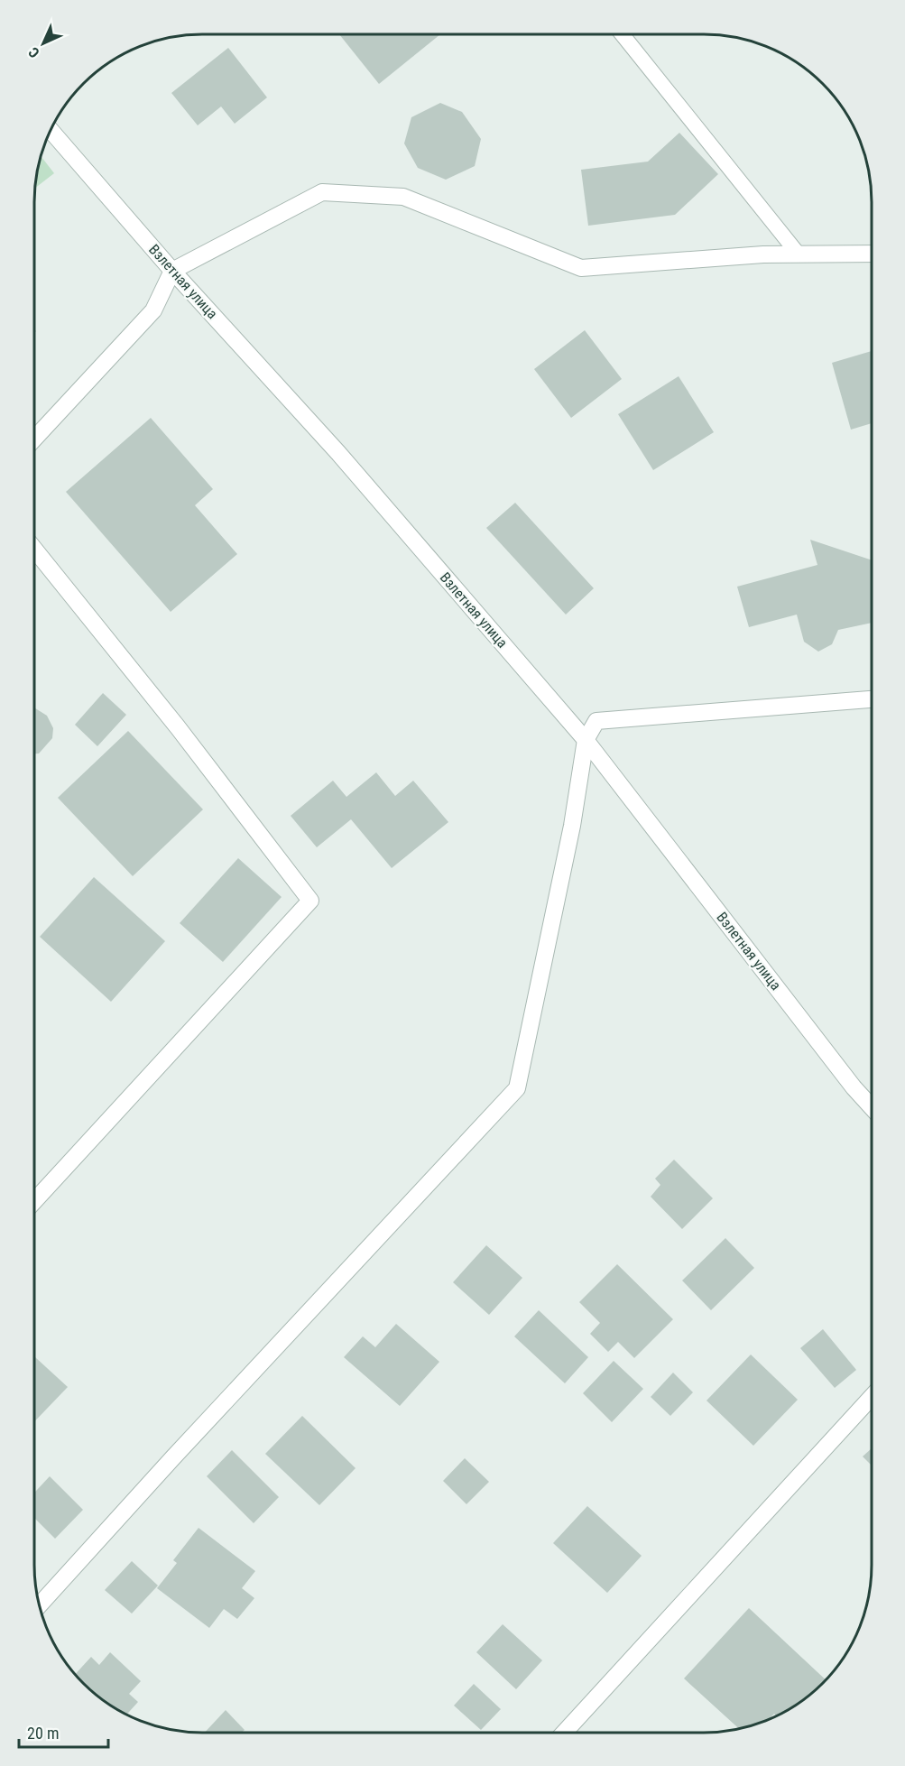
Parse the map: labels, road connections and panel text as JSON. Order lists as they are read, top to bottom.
{
  "streets": {
    "street": ["Взлетная улица"]
  },
  "scale_bar": "20 m",
  "north": "bottom left"
}
